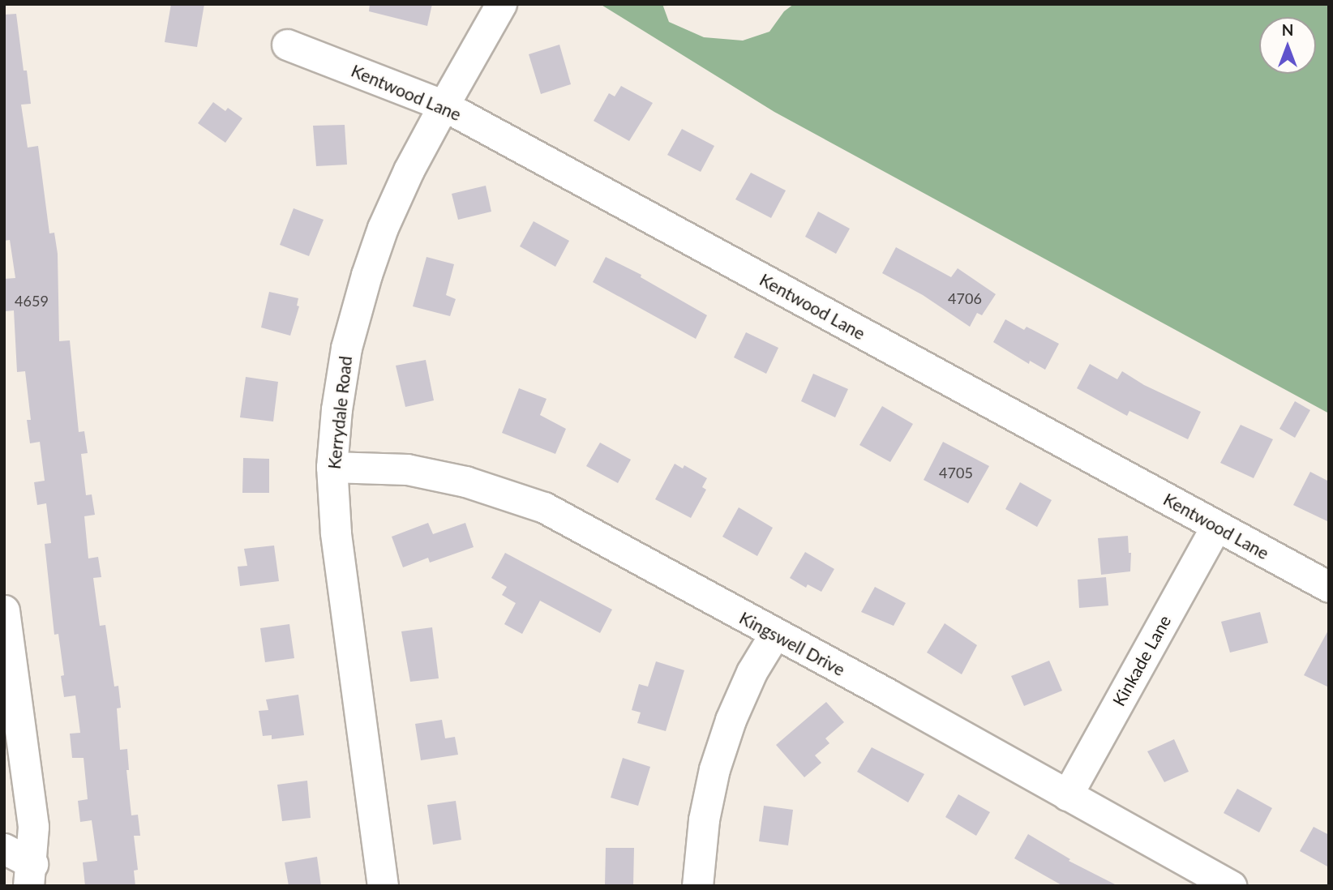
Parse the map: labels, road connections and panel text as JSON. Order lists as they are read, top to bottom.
{
  "streets": {
    "street": [
      "Kentwood Lane",
      "Kerrydale Road",
      "Kingswell Drive",
      "Kinkade Lane"
    ]
  },
  "crossings": [
    ["Kentwood Lane", "Kerrydale Road"],
    ["Kentwood Lane", "Kinkade Lane"],
    ["Kerrydale Road", "Kingswell Drive"],
    ["Kingswell Drive", "Kinkade Lane"]
  ],
  "house_numbers": ["4706", "4659", "4705"],
  "north": "top"
}
